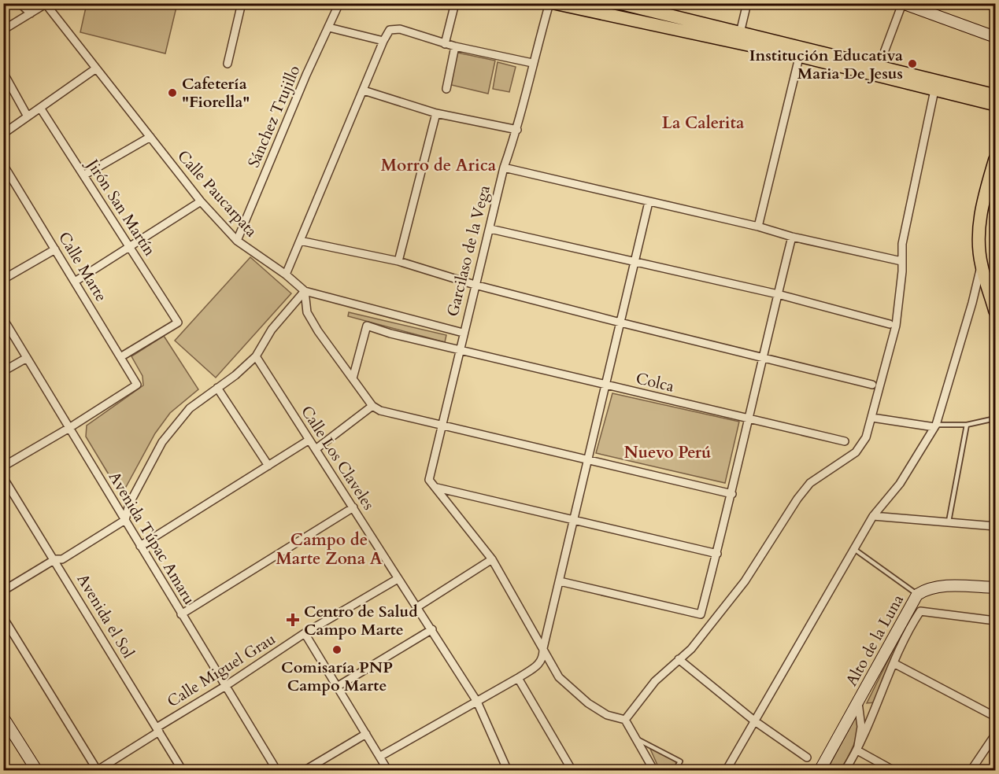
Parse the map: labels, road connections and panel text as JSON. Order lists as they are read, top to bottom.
{
  "streets": {
    "main road": ["Alto de la Luna"],
    "street": [
      "Sánchez Trujillo",
      "Calle Paucarpata",
      "Jirón San Martín",
      "Garcilaso de la Vega",
      "Calle Marte",
      "Colca",
      "Calle Los Claveles",
      "Avenida Túpac Amaru",
      "Avenida el Sol",
      "Calle Miguel Grau"
    ]
  },
  "crossings": [
    ["Sánchez Trujillo", "Calle Paucarpata"],
    ["Jirón San Martín", "Calle Marte"],
    ["Garcilaso de la Vega", "Colca"],
    ["Calle Marte", "Avenida Túpac Amaru"],
    ["Calle Los Claveles", "Calle Miguel Grau"],
    ["Avenida Túpac Amaru", "Calle Miguel Grau"],
    ["Avenida el Sol", "Calle Miguel Grau"]
  ],
  "districts": [
    "La Calerita",
    "Morro de Arica",
    "Nuevo Perú",
    "Campo de Marte Zona A"
  ],
  "places": {
    "other": ["Institución Educativa Maria De Jesus", "Cafetería \"Fiorella\"", "Comisaría PNP Campo Marte"],
    "health": ["Centro de Salud Campo Marte"]
  }
}
